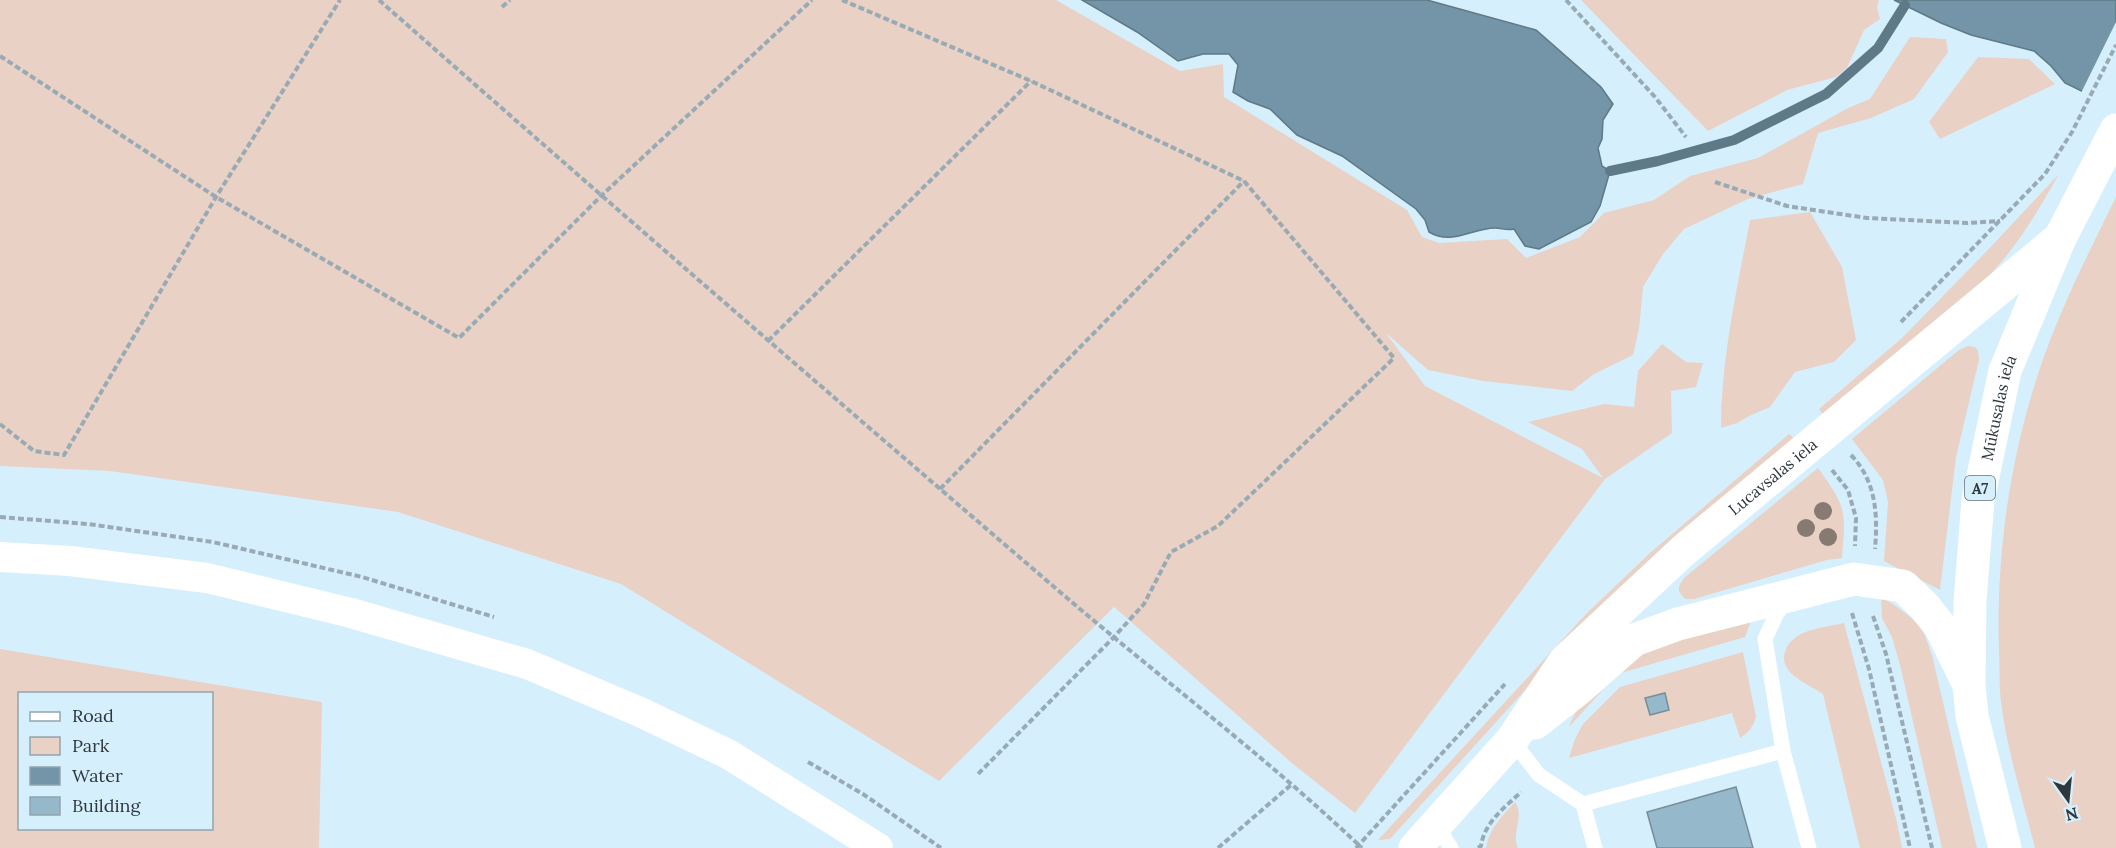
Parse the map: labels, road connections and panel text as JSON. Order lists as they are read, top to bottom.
{
  "streets": {
    "main road": ["Mūkusalas iela", "Lucavsalas iela", "A7"]
  },
  "crossings": [
    ["Mūkusalas iela", "Lucavsalas iela"]
  ],
  "legend": [
    "Road",
    "Park",
    "Water",
    "Building"
  ],
  "north": "bottom"
}
